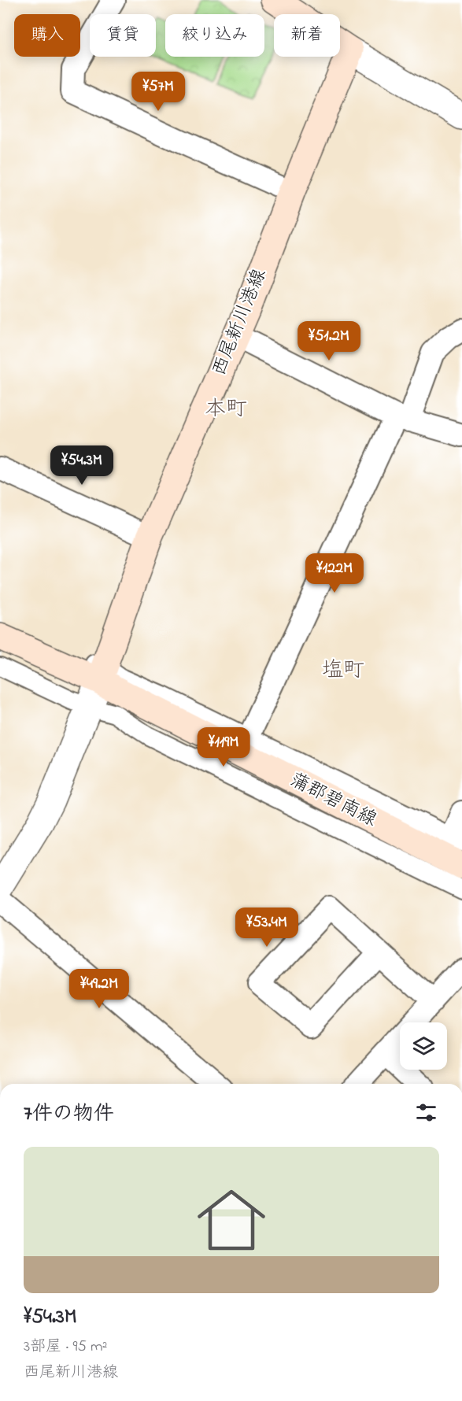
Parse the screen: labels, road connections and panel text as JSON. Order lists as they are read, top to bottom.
{
  "streets": {
    "main road": ["西尾新川港線", "蒲郡碧南線"]
  },
  "crossings": [
    ["西尾新川港線", "蒲郡碧南線"]
  ],
  "districts": ["本町", "塩町"],
  "page": {
    "chip": [
      "購入",
      "賃貸",
      "絞り込み",
      "新着"
    ],
    "price": [
      "¥57M",
      "¥51.2M",
      "¥54.3M",
      "¥122M",
      "¥119M",
      "¥53.4M",
      "¥49.2M"
    ],
    "heading": "7件の物件",
    "list": [
      {
        "name": "¥54.3M",
        "note": "3部屋 · 95 m² · 西尾新川港線"
      }
    ]
  }
}
